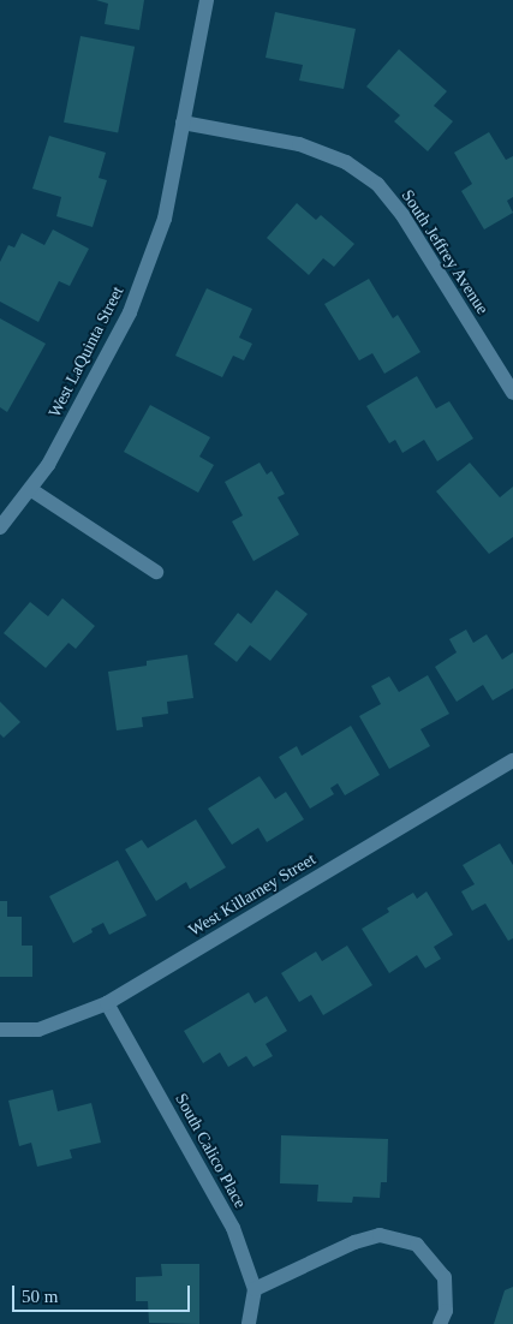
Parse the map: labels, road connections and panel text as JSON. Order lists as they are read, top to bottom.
{
  "streets": {
    "street": [
      "South Jeffrey Avenue",
      "West LaQuinta Street",
      "West Killarney Street",
      "South Calico Place"
    ]
  },
  "crossings": [
    ["South Jeffrey Avenue", "West LaQuinta Street"],
    ["West Killarney Street", "South Calico Place"]
  ],
  "scale_bar": "50 m"
}
